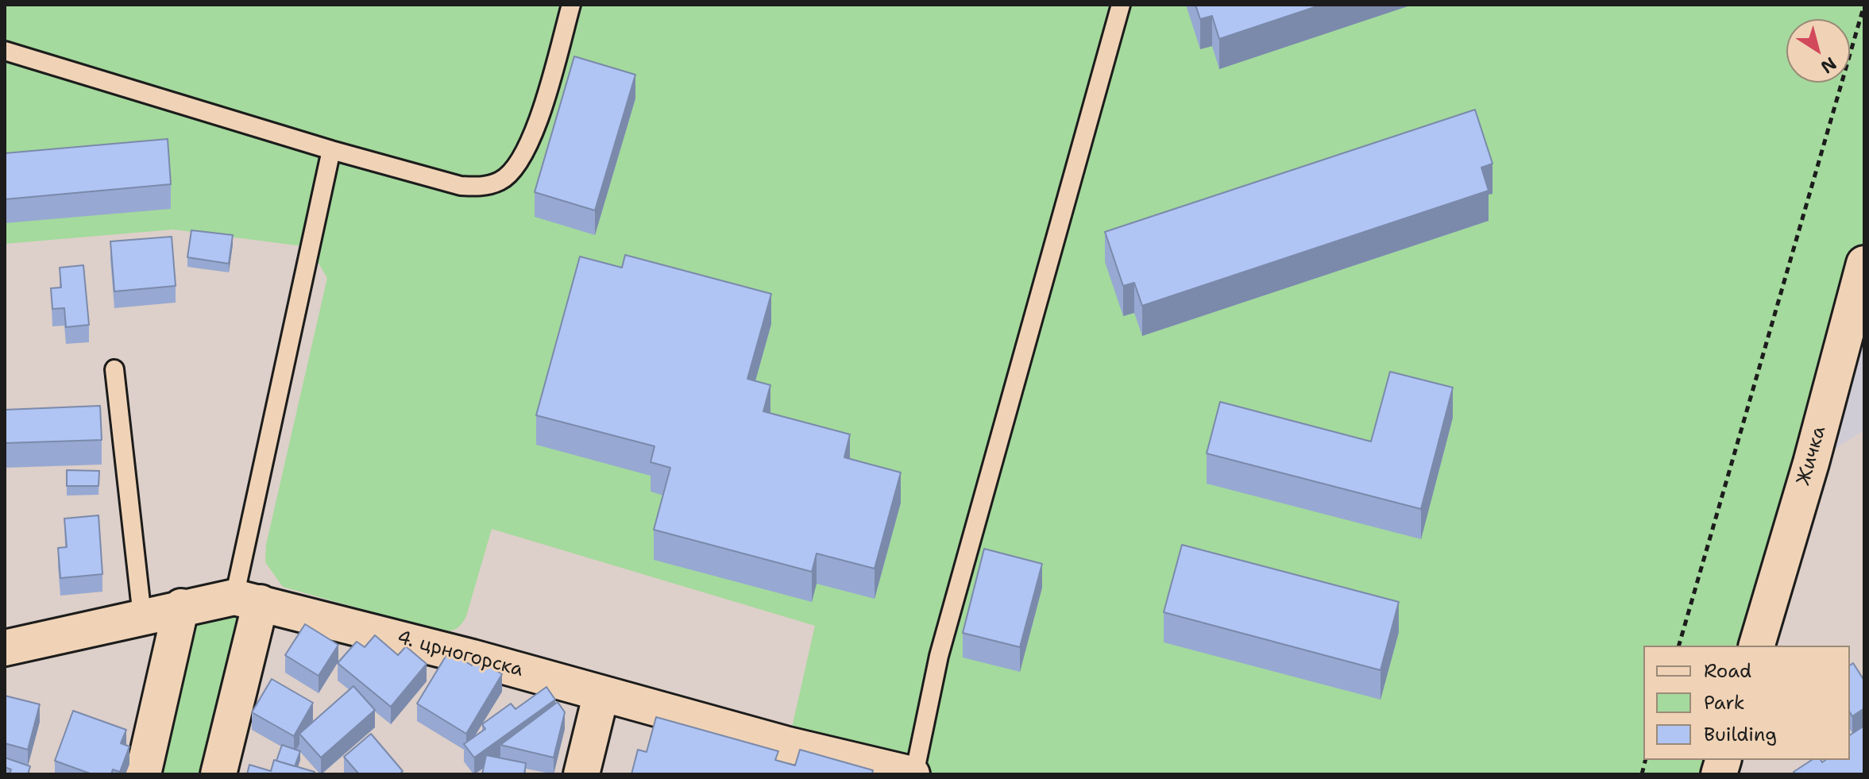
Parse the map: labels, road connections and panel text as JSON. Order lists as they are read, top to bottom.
{
  "streets": {
    "street": ["Жичка", "4. црногорска"]
  },
  "legend": ["Road", "Park", "Building"],
  "north": "bottom right"
}
